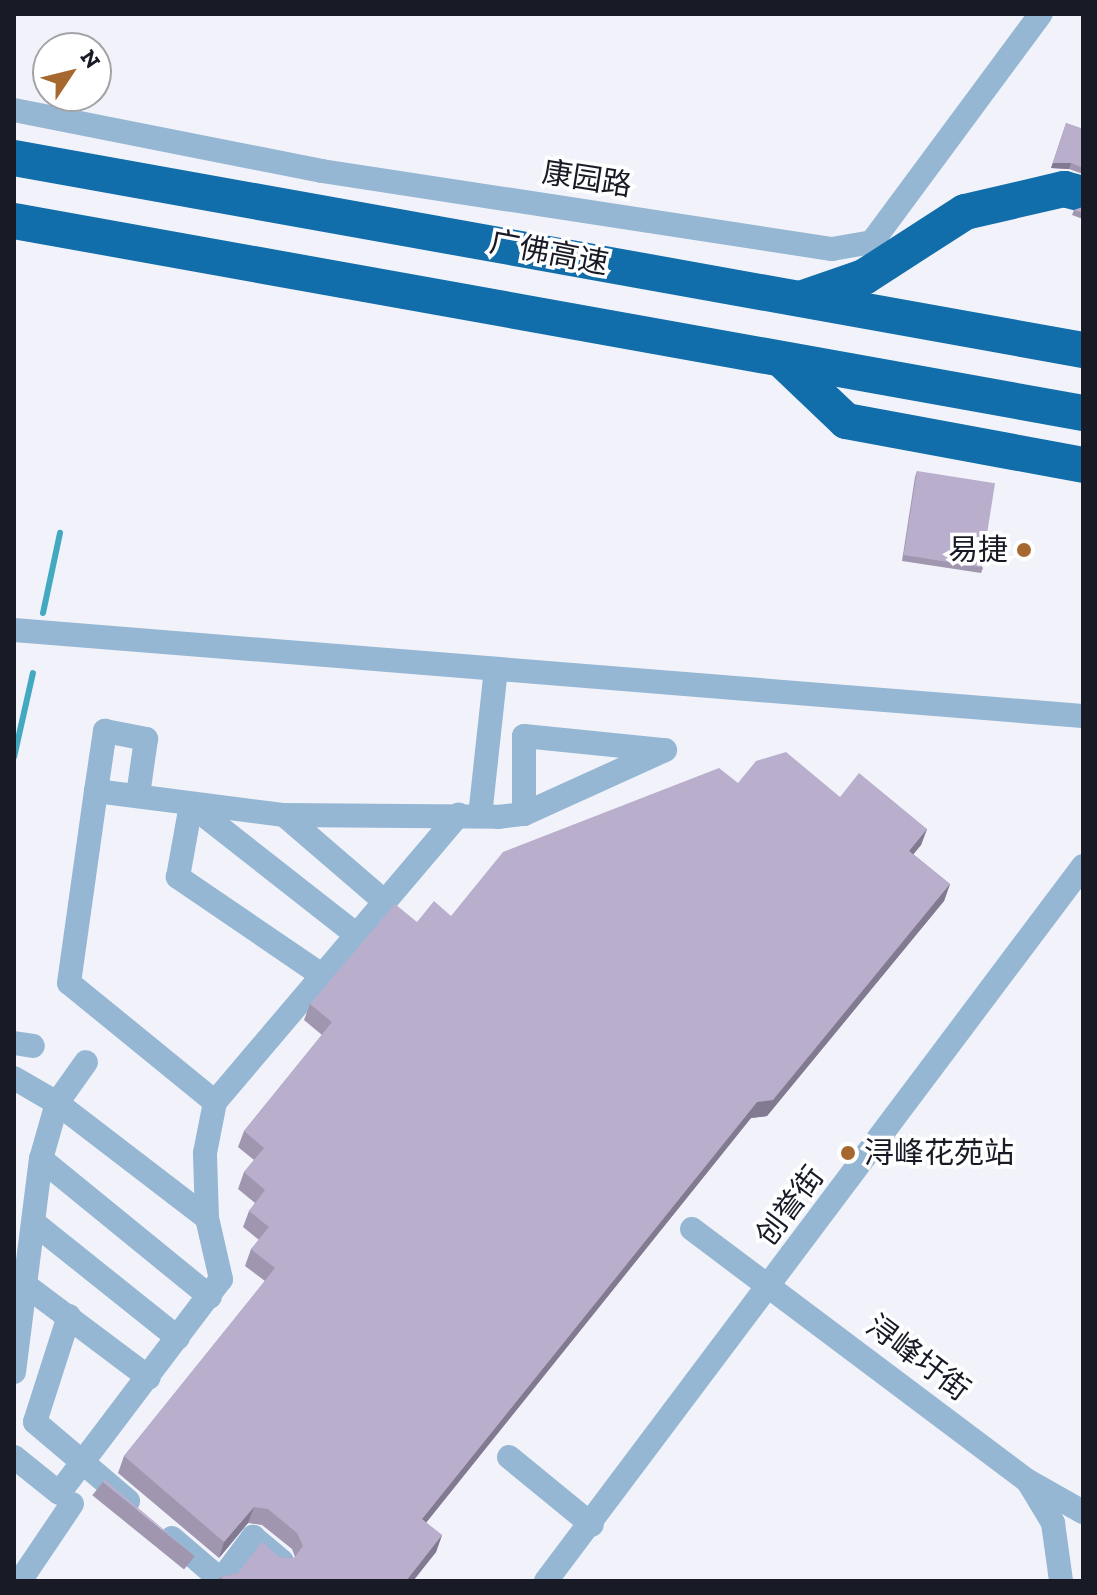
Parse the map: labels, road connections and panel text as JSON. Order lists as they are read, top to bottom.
{
  "streets": {
    "highway": ["广佛高速"],
    "street": ["康园路", "创誉街", "浔峰圩街"]
  },
  "crossings": [
    ["创誉街", "浔峰圩街"]
  ],
  "places": ["易捷", "浔峰花苑站"],
  "north": "top right"
}
